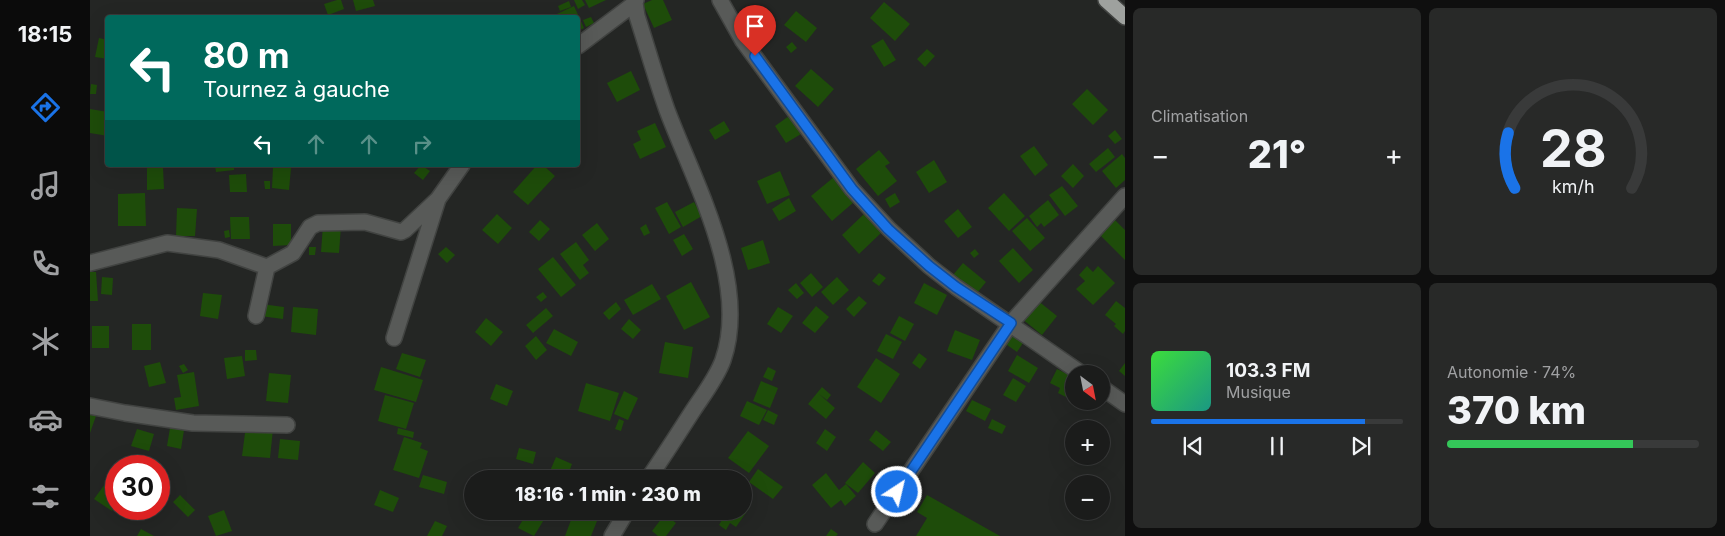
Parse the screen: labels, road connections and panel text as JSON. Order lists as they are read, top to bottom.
{
  "north": "bottom right",
  "page": {
    "tabs": "18:15",
    "tile": [
      "Climatisation",
      ["Autonomie · 74%", "370 km"]
    ],
    "turn": ["80 m", "Tournez à gauche"],
    "heat": ["−", "21°", "+"],
    "song": ["103.3 FM", "Musique"],
    "map_buttons": ["+", "−"],
    "limit": "30",
    "trip": "18:16 · 1 min · 230 m",
    "gauge": ["28", "km/h"]
  }
}
